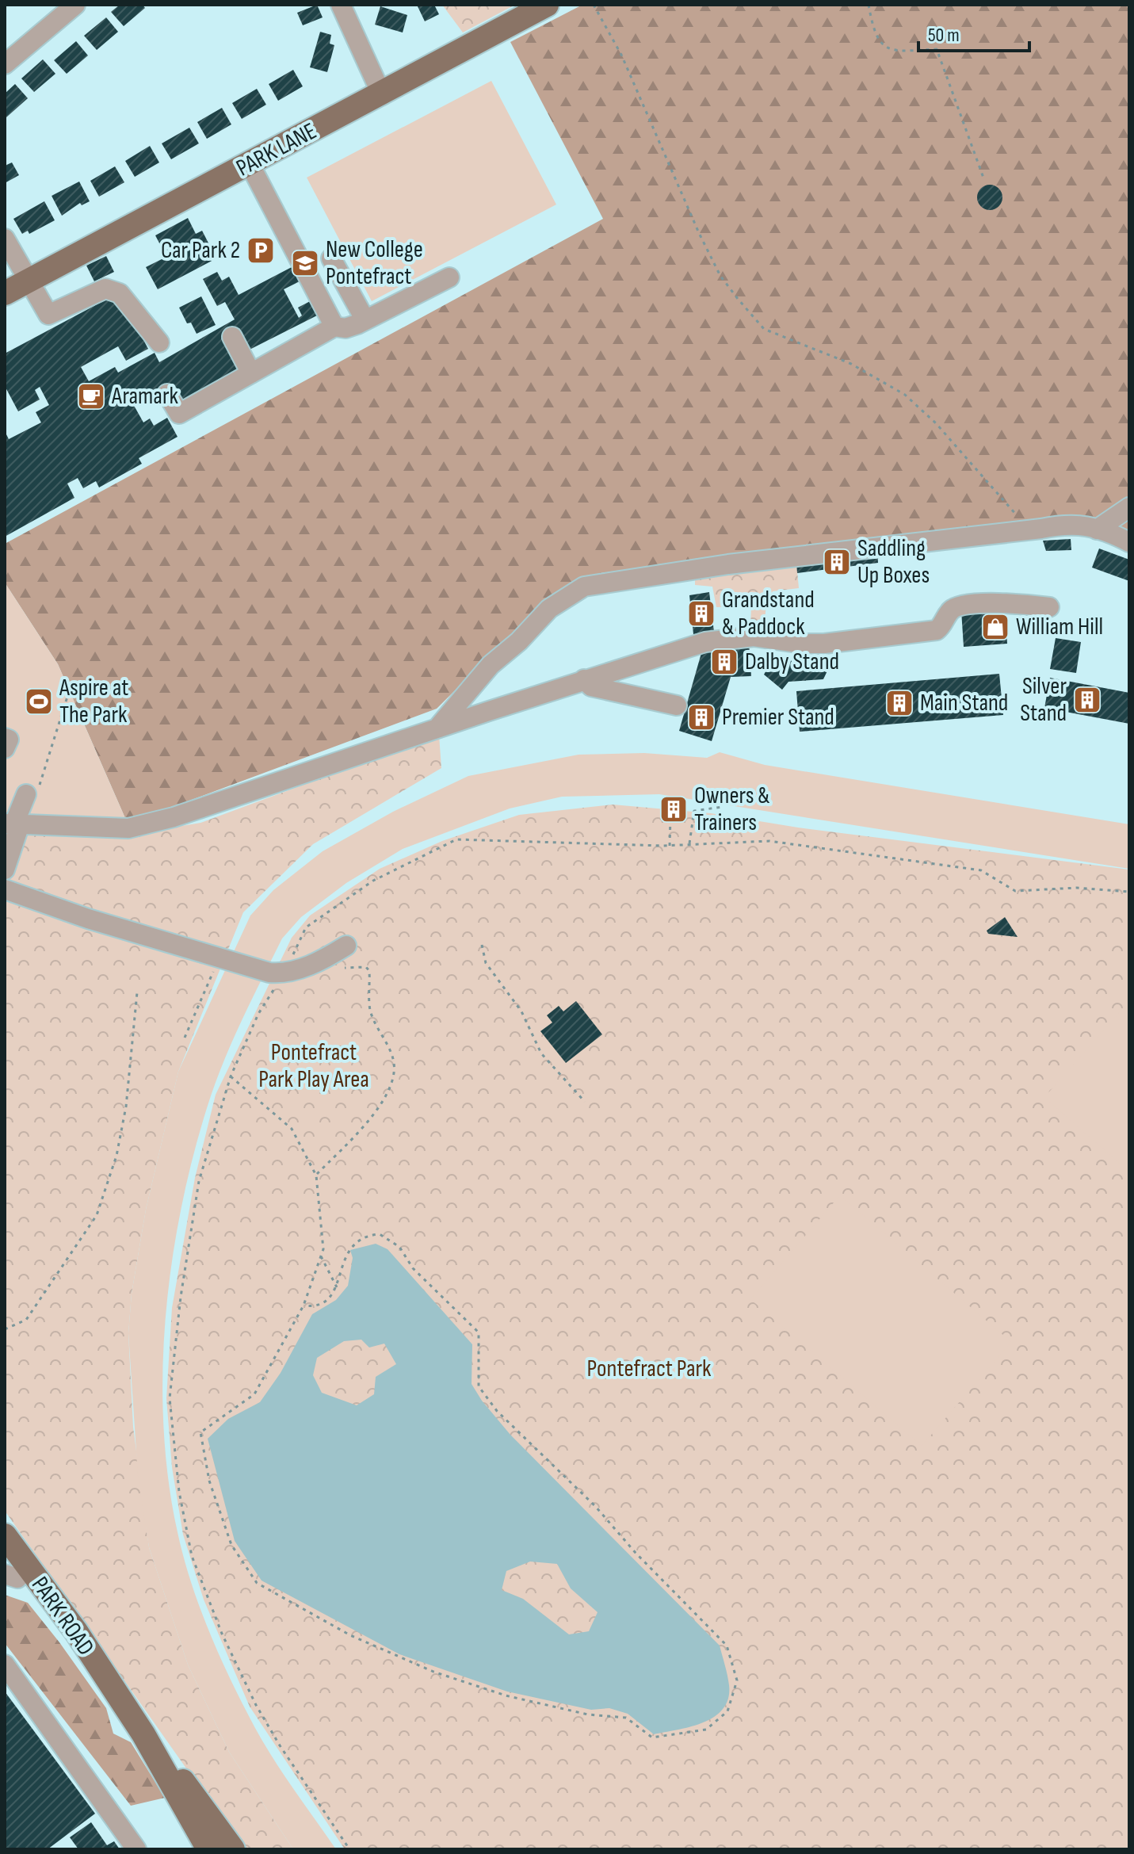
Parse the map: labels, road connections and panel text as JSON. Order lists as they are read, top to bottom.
{
  "streets": {
    "main road": ["PARK LANE", "PARK ROAD"]
  },
  "parks": ["Pontefract Park Play Area", "Pontefract Park"],
  "places": {
    "parking": ["Car Park 2"],
    "school or university": ["New College Pontefract"],
    "cafe": ["Aramark"],
    "building": [
      "Saddling Up Boxes",
      "Grandstand & Paddock",
      "Dalby Stand",
      "Silver Stand",
      "Main Stand",
      "Premier Stand",
      "Owners & Trainers"
    ],
    "shop": ["William Hill"],
    "sports": ["Aspire at The Park"]
  },
  "scale_bar": "50 m"
}
